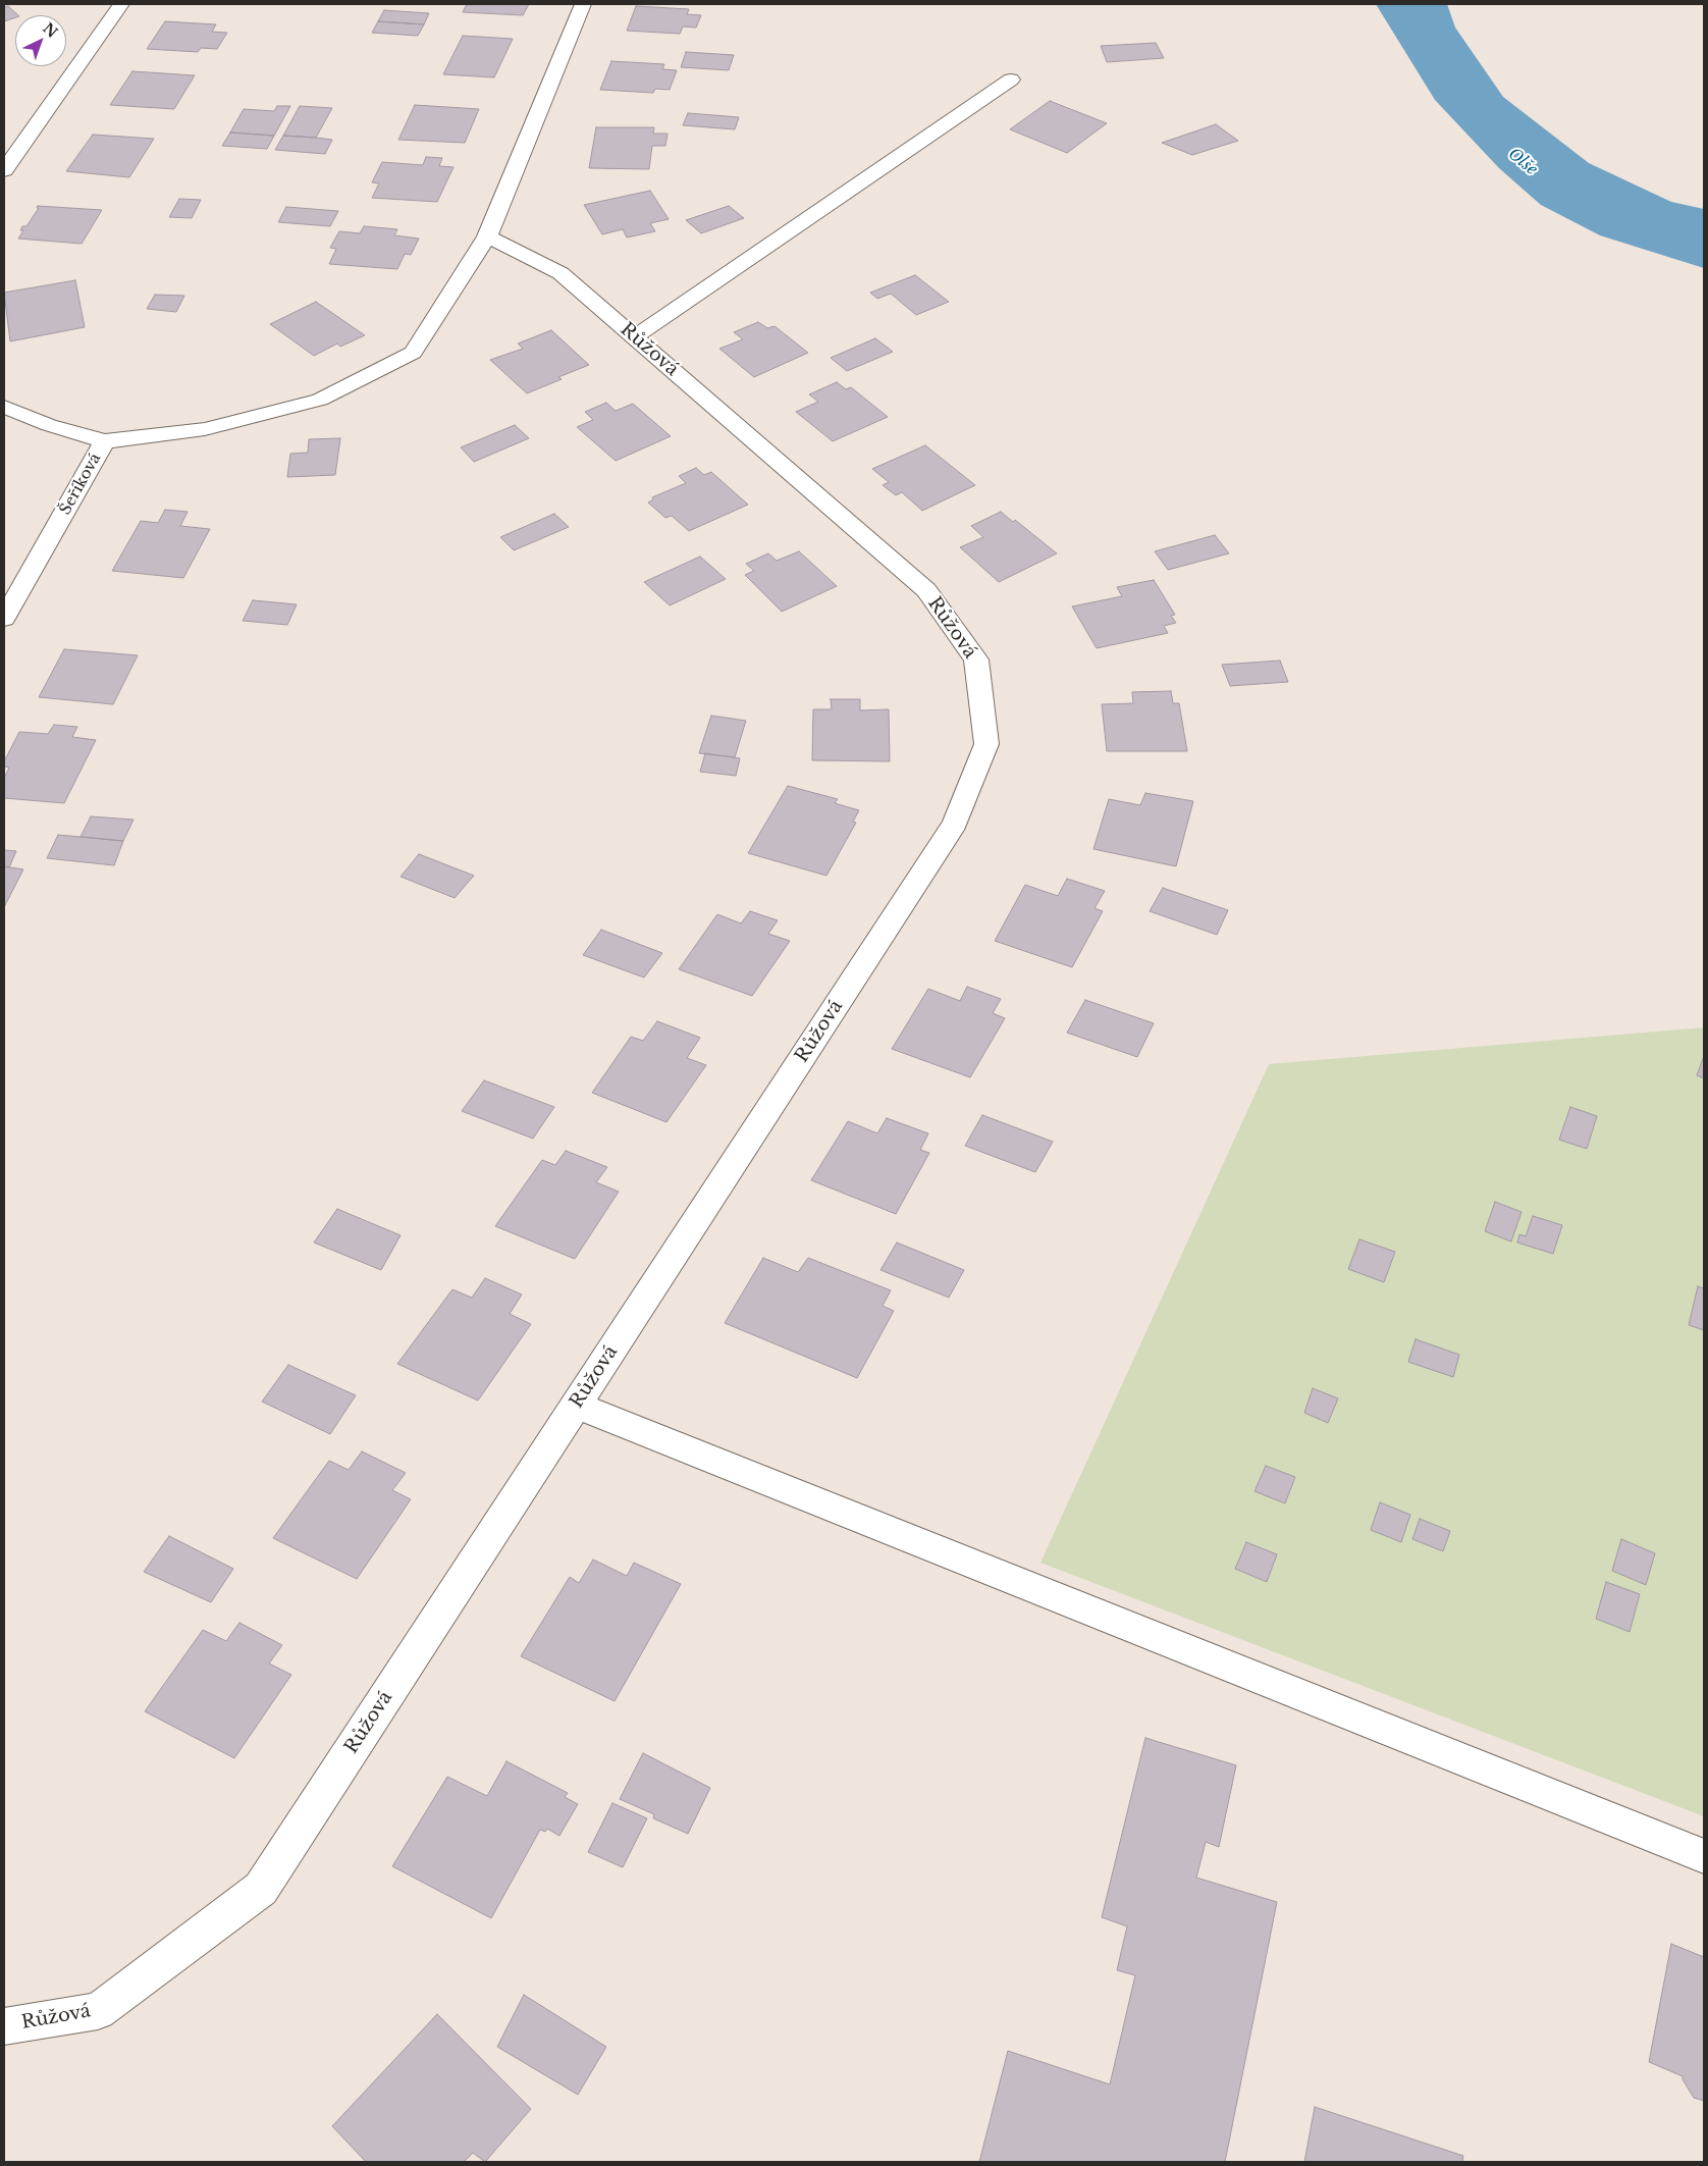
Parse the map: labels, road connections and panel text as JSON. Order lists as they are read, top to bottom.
{
  "streets": {
    "street": ["Růžová", "Šeříková"]
  },
  "water": ["Olše"],
  "north": "top right"
}
